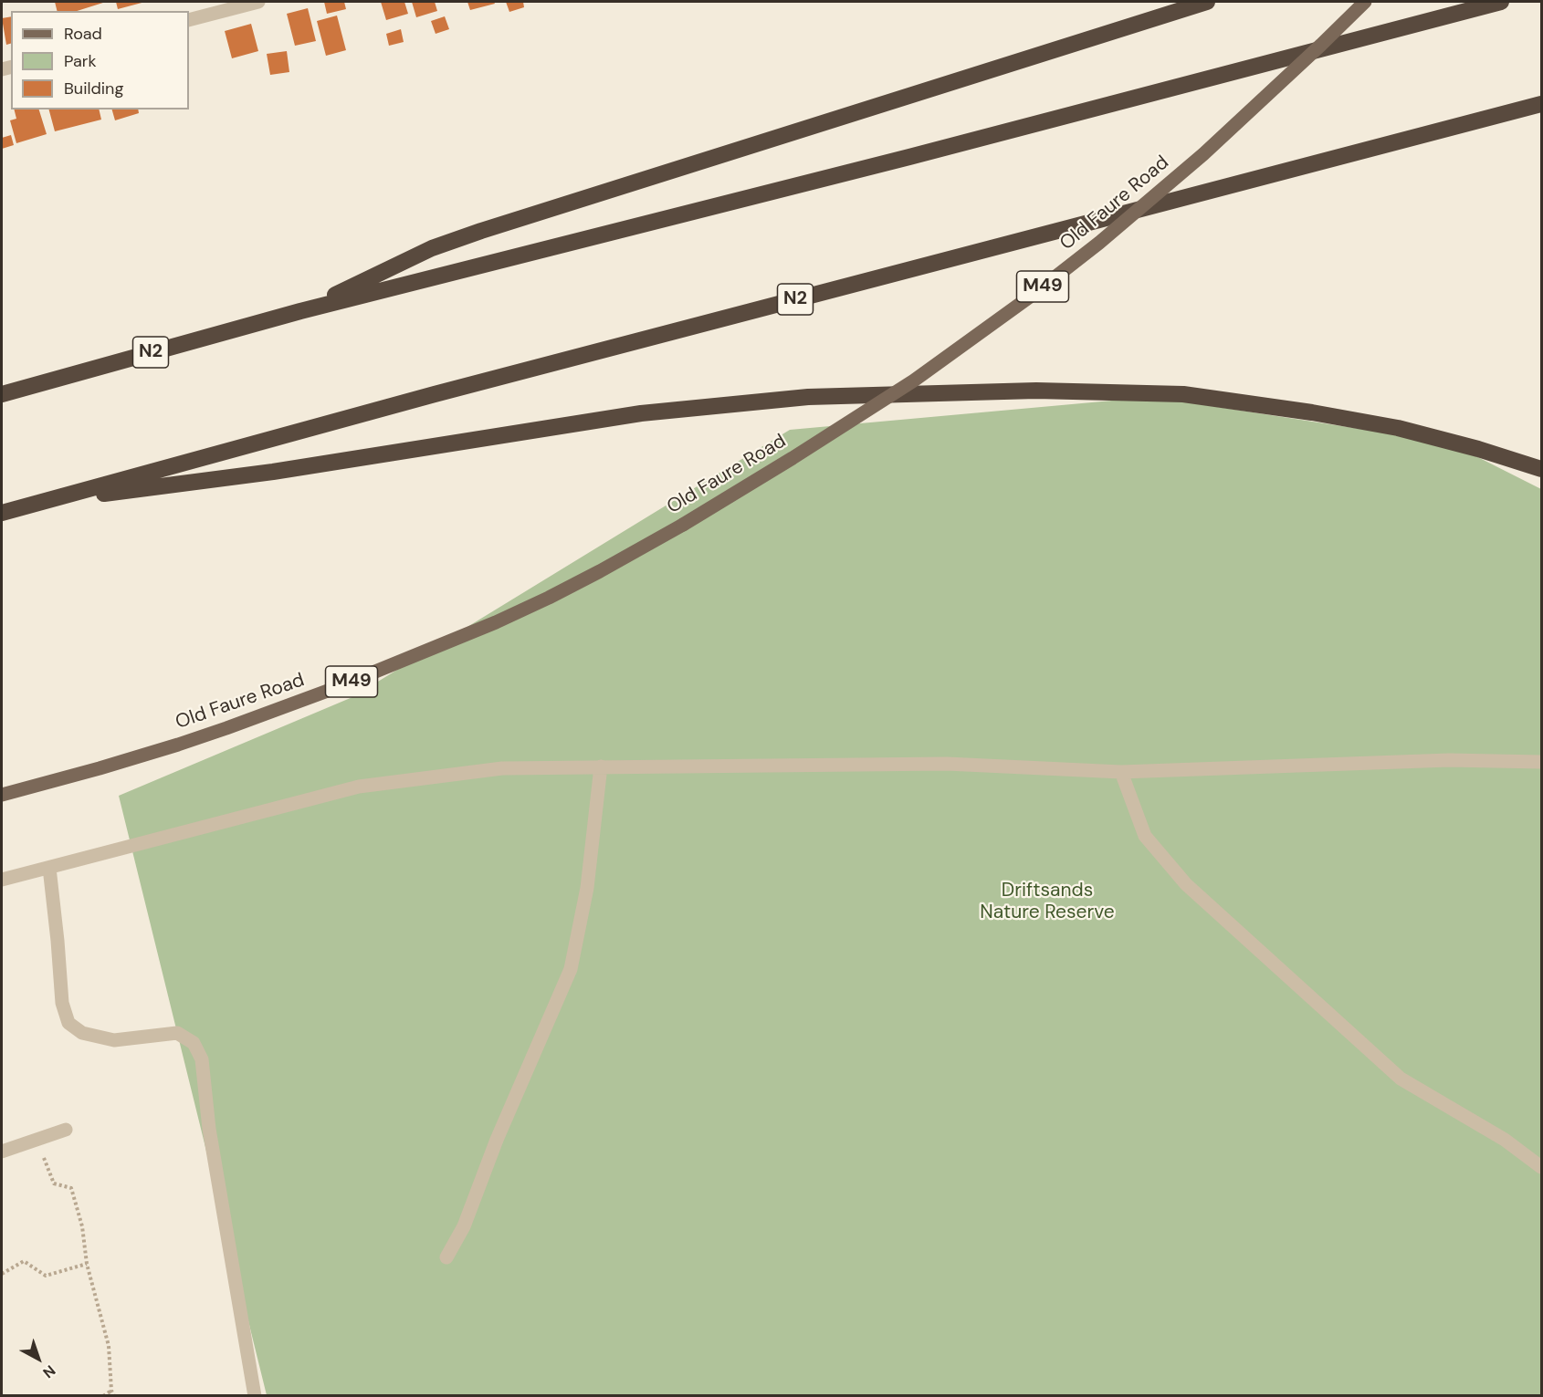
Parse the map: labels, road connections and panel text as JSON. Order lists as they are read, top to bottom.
{
  "streets": {
    "highway": ["N2"],
    "main road": ["Old Faure Road", "M49"]
  },
  "parks": ["Driftsands Nature Reserve"],
  "legend": ["Road", "Park", "Building"],
  "north": "bottom right"
}
